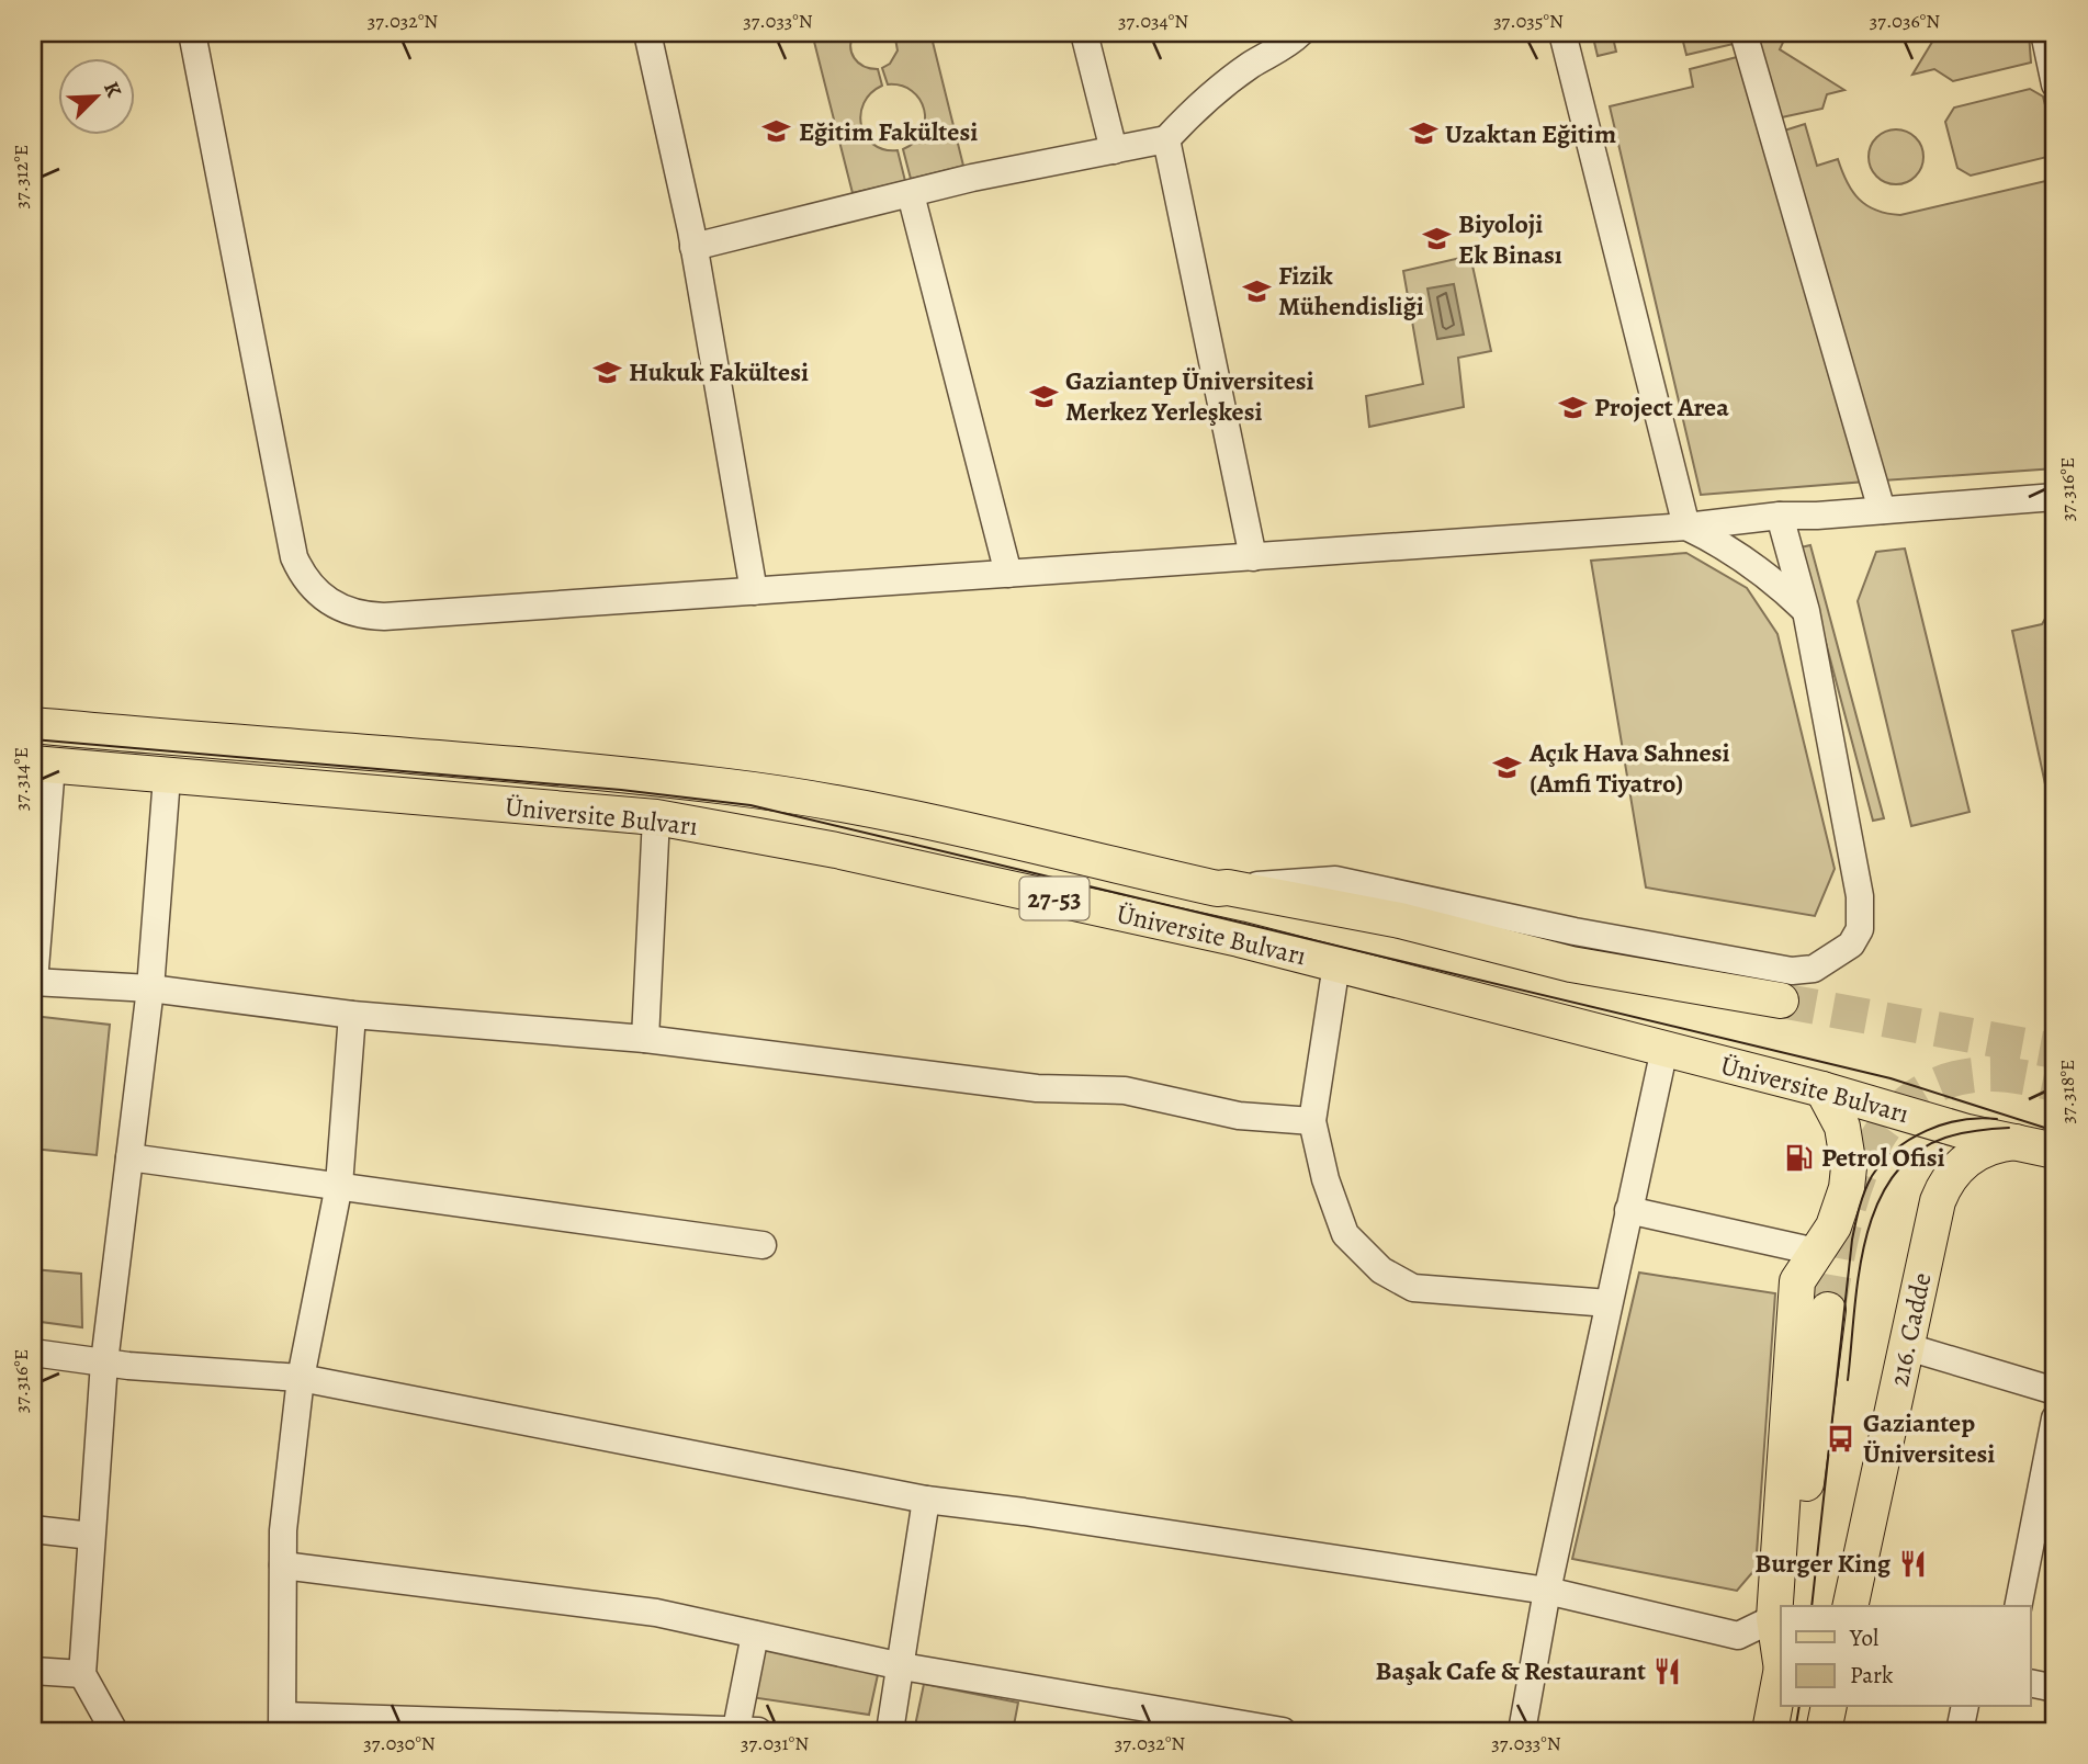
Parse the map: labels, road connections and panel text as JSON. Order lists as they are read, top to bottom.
{
  "streets": {
    "main road": ["Üniversite Bulvarı", "27-53", "216. Cadde"]
  },
  "crossings": [
    ["Üniversite Bulvarı", "216. Cadde"]
  ],
  "places": {
    "school or university": [
      "Eğitim Fakültesi",
      "Uzaktan Eğitim",
      "Biyoloji Ek Binası",
      "Fizik Mühendisliği",
      "Hukuk Fakültesi",
      "Gaziantep Üniversitesi Merkez Yerleşkesi",
      "Project Area",
      "Açık Hava Sahnesi (Amfi Tiyatro)"
    ],
    "fuel station": ["Petrol Ofisi"],
    "bus stop": ["Gaziantep Üniversitesi"],
    "restaurant": ["Burger King", "Başak Cafe & Restaurant"]
  },
  "legend": ["Yol", "Park"],
  "north": "top right",
  "coordinates": [
    "37.032°N",
    "37.033°N",
    "37.034°N",
    "37.035°N",
    "37.036°N",
    "37.312°E",
    "37.316°E",
    "37.314°E",
    "37.318°E",
    "37.030°N",
    "37.031°N"
  ]
}
